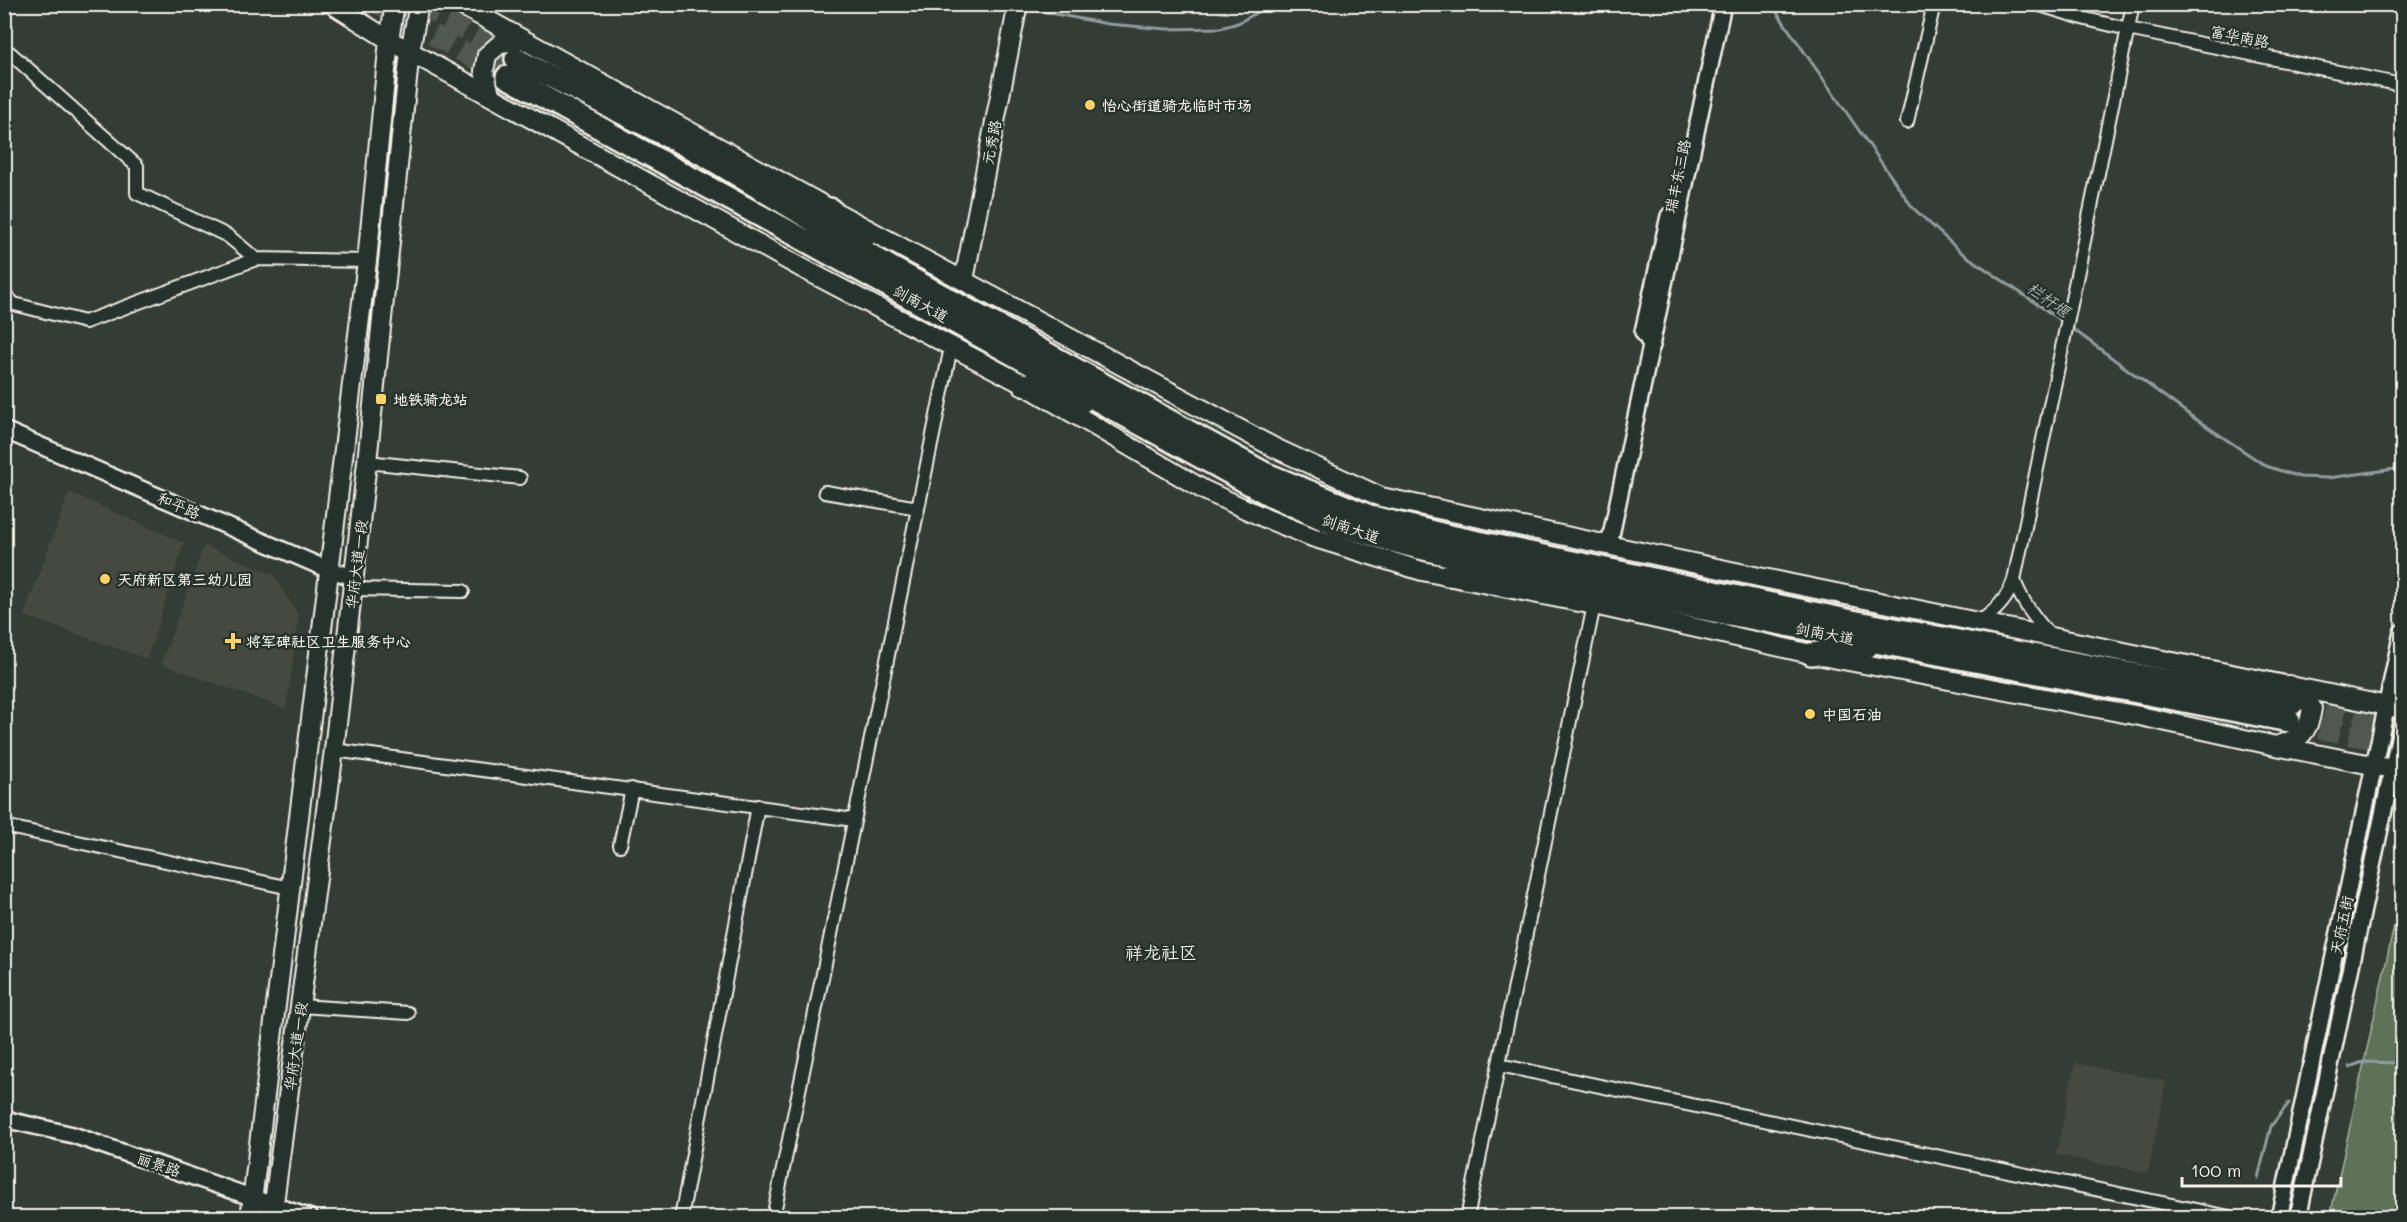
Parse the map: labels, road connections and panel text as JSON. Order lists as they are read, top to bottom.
{
  "streets": {
    "highway": ["剑南大道"],
    "main road": ["元秀路", "华府大道一段"],
    "street": [
      "富华南路",
      "瑞丰东三路",
      "和平路",
      "天府五街",
      "丽景路"
    ]
  },
  "crossings": [
    ["和平路", "华府大道一段"],
    ["华府大道一段", "丽景路"]
  ],
  "districts": ["祥龙社区"],
  "water": ["栏杆堰"],
  "places": {
    "other": ["怡心街道骑龙临时市场", "天府新区第三幼儿园", "中国石油"],
    "transit": ["地铁骑龙站"],
    "health": ["将军碑社区卫生服务中心"]
  },
  "scale_bar": "100 m"
}
